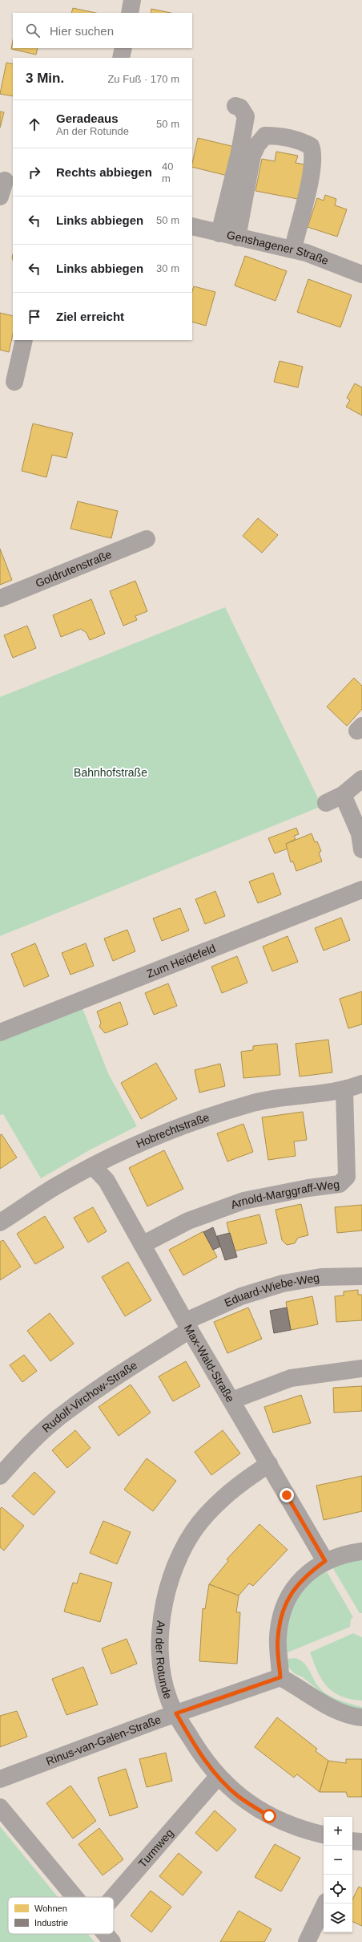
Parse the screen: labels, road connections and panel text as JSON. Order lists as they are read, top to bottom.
{
  "streets": {
    "street": [
      "Genshagener Straße",
      "Goldrutenstraße",
      "Zum Heidefeld",
      "Hobrechtstraße",
      "Arnold-Marggraff-Weg",
      "Eduard-Wiebe-Weg",
      "Max-Wald-Straße",
      "Rudolf-Virchow-Straße",
      "An der Rotunde",
      "Rinus-van-Galen-Straße",
      "Turmweg"
    ]
  },
  "crossings": [
    ["Hobrechtstraße", "Arnold-Marggraff-Weg"],
    ["Hobrechtstraße", "Max-Wald-Straße"],
    ["Arnold-Marggraff-Weg", "Max-Wald-Straße"],
    ["Eduard-Wiebe-Weg", "Max-Wald-Straße"],
    ["Eduard-Wiebe-Weg", "Rudolf-Virchow-Straße"],
    ["Max-Wald-Straße", "Rudolf-Virchow-Straße"],
    ["Max-Wald-Straße", "An der Rotunde"],
    ["An der Rotunde", "Rinus-van-Galen-Straße"],
    ["An der Rotunde", "Turmweg"]
  ],
  "parks": ["Bahnhofstraße"],
  "legend": ["Wohnen", "Industrie"],
  "page": {
    "search": "Hier suchen",
    "heading": ["3 Min.", "Zu Fuß · 170 m"],
    "list": [
      ["Geradeaus", "An der Rotunde", "50 m"],
      ["Rechts abbiegen", "40 m"],
      ["Links abbiegen", "50 m"],
      ["Links abbiegen", "30 m"],
      "Ziel erreicht"
    ],
    "map_buttons": ["+", "−"]
  }
}
